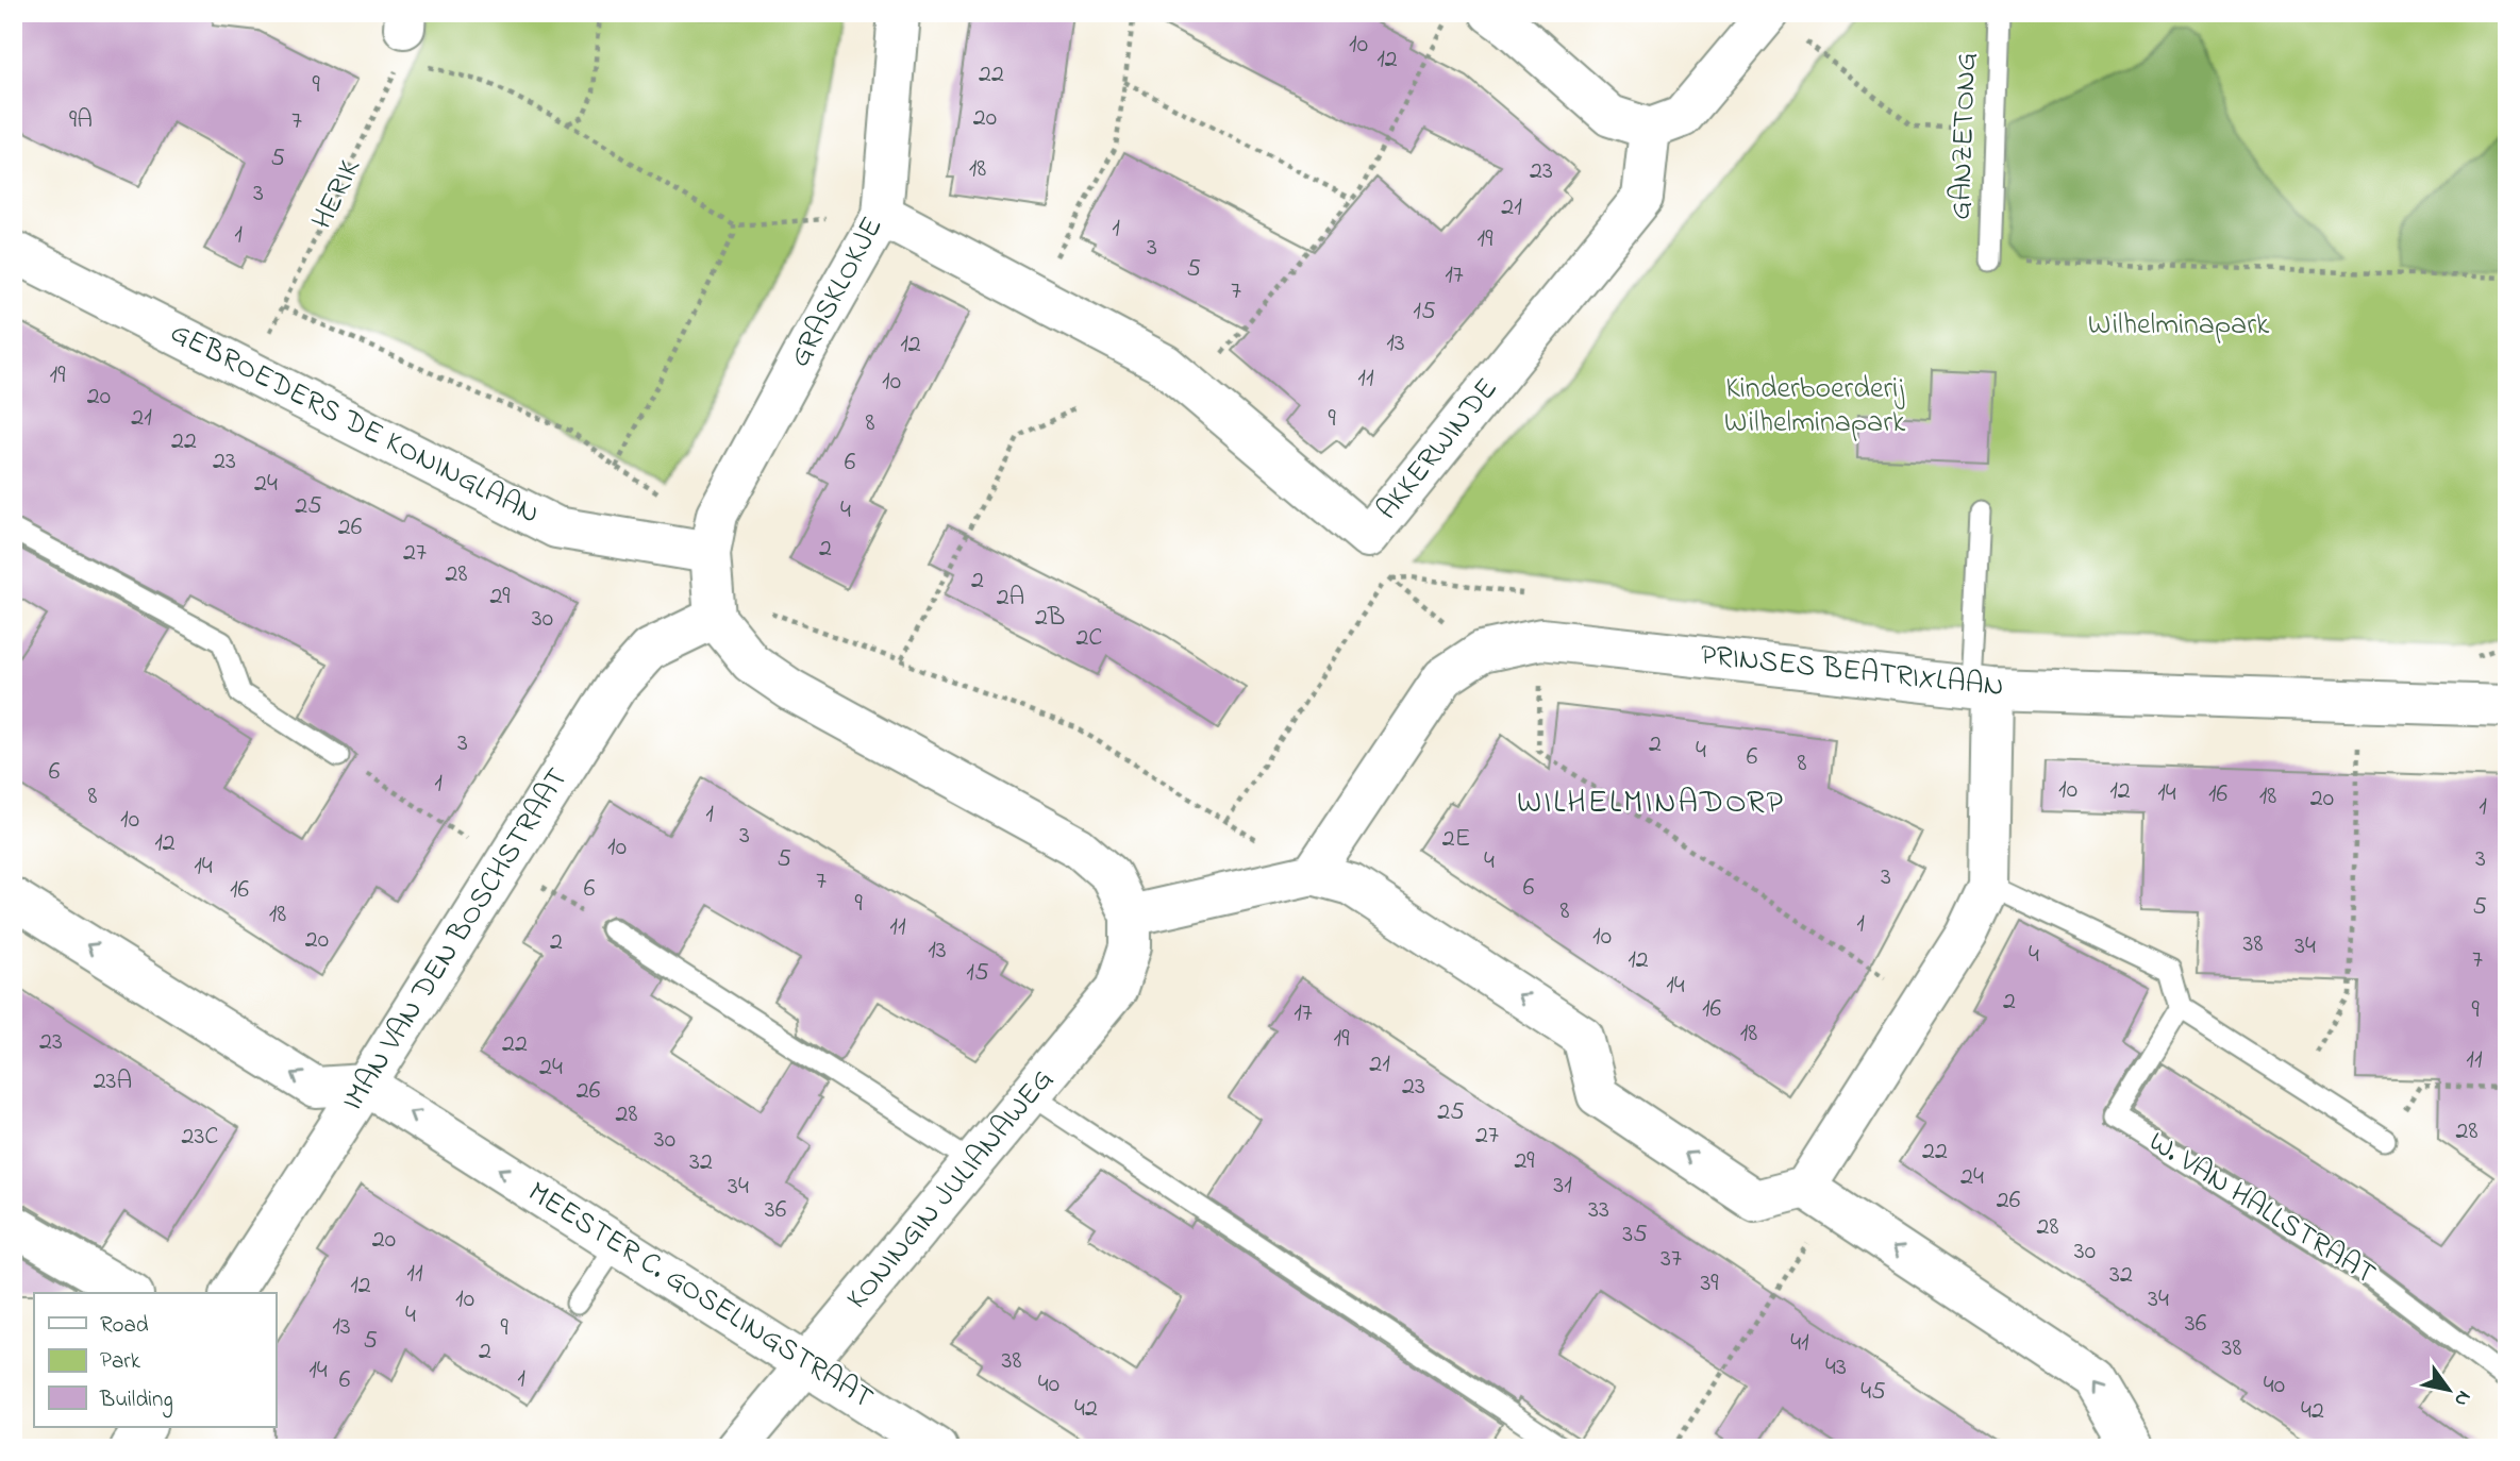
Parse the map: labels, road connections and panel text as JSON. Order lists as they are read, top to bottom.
{
  "streets": {
    "street": [
      "GRASKLOKJE",
      "GEBROEDERS DE KONINGLAAN",
      "AKKERWINDE",
      "PRINSES BEATRIXLAAN",
      "IMAN VAN DEN BOSCHSTRAAT",
      "KONINGIN JULIANAWEG",
      "MEESTER C. GOSELINGSTRAAT"
    ],
    "lane": ["GANZETONG", "W. VAN HALLSTRAAT"],
    "path": ["HERIK"]
  },
  "crossings": [
    ["HERIK", "GEBROEDERS DE KONINGLAAN"],
    ["GRASKLOKJE", "GEBROEDERS DE KONINGLAAN"],
    ["GRASKLOKJE", "AKKERWINDE"],
    ["GRASKLOKJE", "IMAN VAN DEN BOSCHSTRAAT"],
    ["IMAN VAN DEN BOSCHSTRAAT", "MEESTER C. GOSELINGSTRAAT"],
    ["KONINGIN JULIANAWEG", "MEESTER C. GOSELINGSTRAAT"]
  ],
  "one_way": ["MEESTER C. GOSELINGSTRAAT"],
  "districts": ["WILHELMINADORP"],
  "parks": ["Wilhelminapark", "Kinderboerderij Wilhelminapark"],
  "house_numbers": [
    "10",
    "12",
    "22",
    "9",
    "20",
    "9A",
    "7",
    "5",
    "18",
    "23",
    "3",
    "21",
    "1",
    "1",
    "19",
    "3",
    "5",
    "17",
    "7",
    "15",
    "13",
    "12",
    "19",
    "11",
    "10",
    "20",
    "21",
    "9",
    "8",
    "22",
    "23",
    "6",
    "24",
    "25",
    "4",
    "26",
    "2",
    "27",
    "28",
    "2",
    "29",
    "2A",
    "2B",
    "30",
    "2C",
    "3",
    "2",
    "4",
    "6",
    "8",
    "6",
    "1",
    "10",
    "12",
    "14",
    "16",
    "8",
    "18",
    "20",
    "1",
    "1",
    "10",
    "3",
    "2E",
    "12",
    "10",
    "5",
    "3",
    "4",
    "14",
    "3",
    "7",
    "6",
    "6",
    "16",
    "9",
    "5",
    "8",
    "18",
    "1",
    "11",
    "10",
    "20",
    "2",
    "38",
    "34",
    "13",
    "4",
    "12",
    "7",
    "15",
    "14",
    "2",
    "16",
    "9",
    "17",
    "18",
    "19",
    "23",
    "22",
    "11",
    "21",
    "24",
    "23A",
    "23",
    "26",
    "25",
    "28",
    "28",
    "27",
    "23C",
    "30",
    "22",
    "29",
    "32",
    "24",
    "31",
    "34",
    "26",
    "36",
    "33",
    "28",
    "35",
    "20",
    "30",
    "37",
    "11",
    "32",
    "39",
    "12",
    "10",
    "34",
    "4",
    "36",
    "13",
    "9",
    "5",
    "41",
    "38",
    "2",
    "38",
    "43",
    "14",
    "1",
    "6",
    "40",
    "40",
    "45",
    "42",
    "42"
  ],
  "legend": ["Road", "Park", "Building"],
  "north": "bottom right"
}
